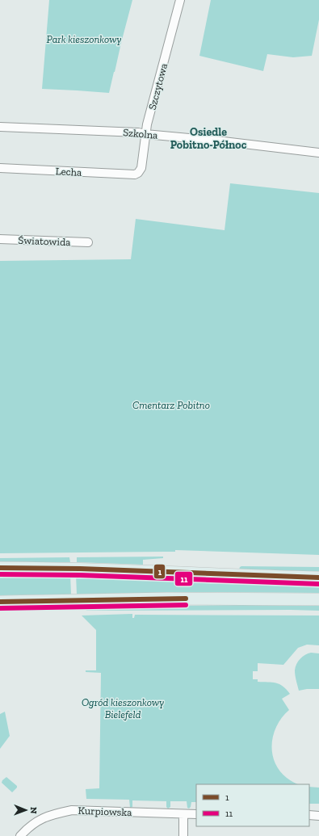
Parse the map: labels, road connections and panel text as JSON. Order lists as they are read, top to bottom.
{
  "streets": {
    "street": [
      "Szczytowa",
      "Szkolna",
      "Lecha",
      "Światowida",
      "Kurpiowska"
    ]
  },
  "crossings": [
    ["Szczytowa", "Szkolna"],
    ["Szczytowa", "Lecha"]
  ],
  "districts": ["Osiedle Pobitno-Północ"],
  "parks": ["Park kieszonkowy", "Cmentarz Pobitno", "Ogród kieszonkowy Bielefeld"],
  "lines": ["transit line 1", "transit line 11"],
  "legend": ["1", "11"],
  "north": "right"
}
